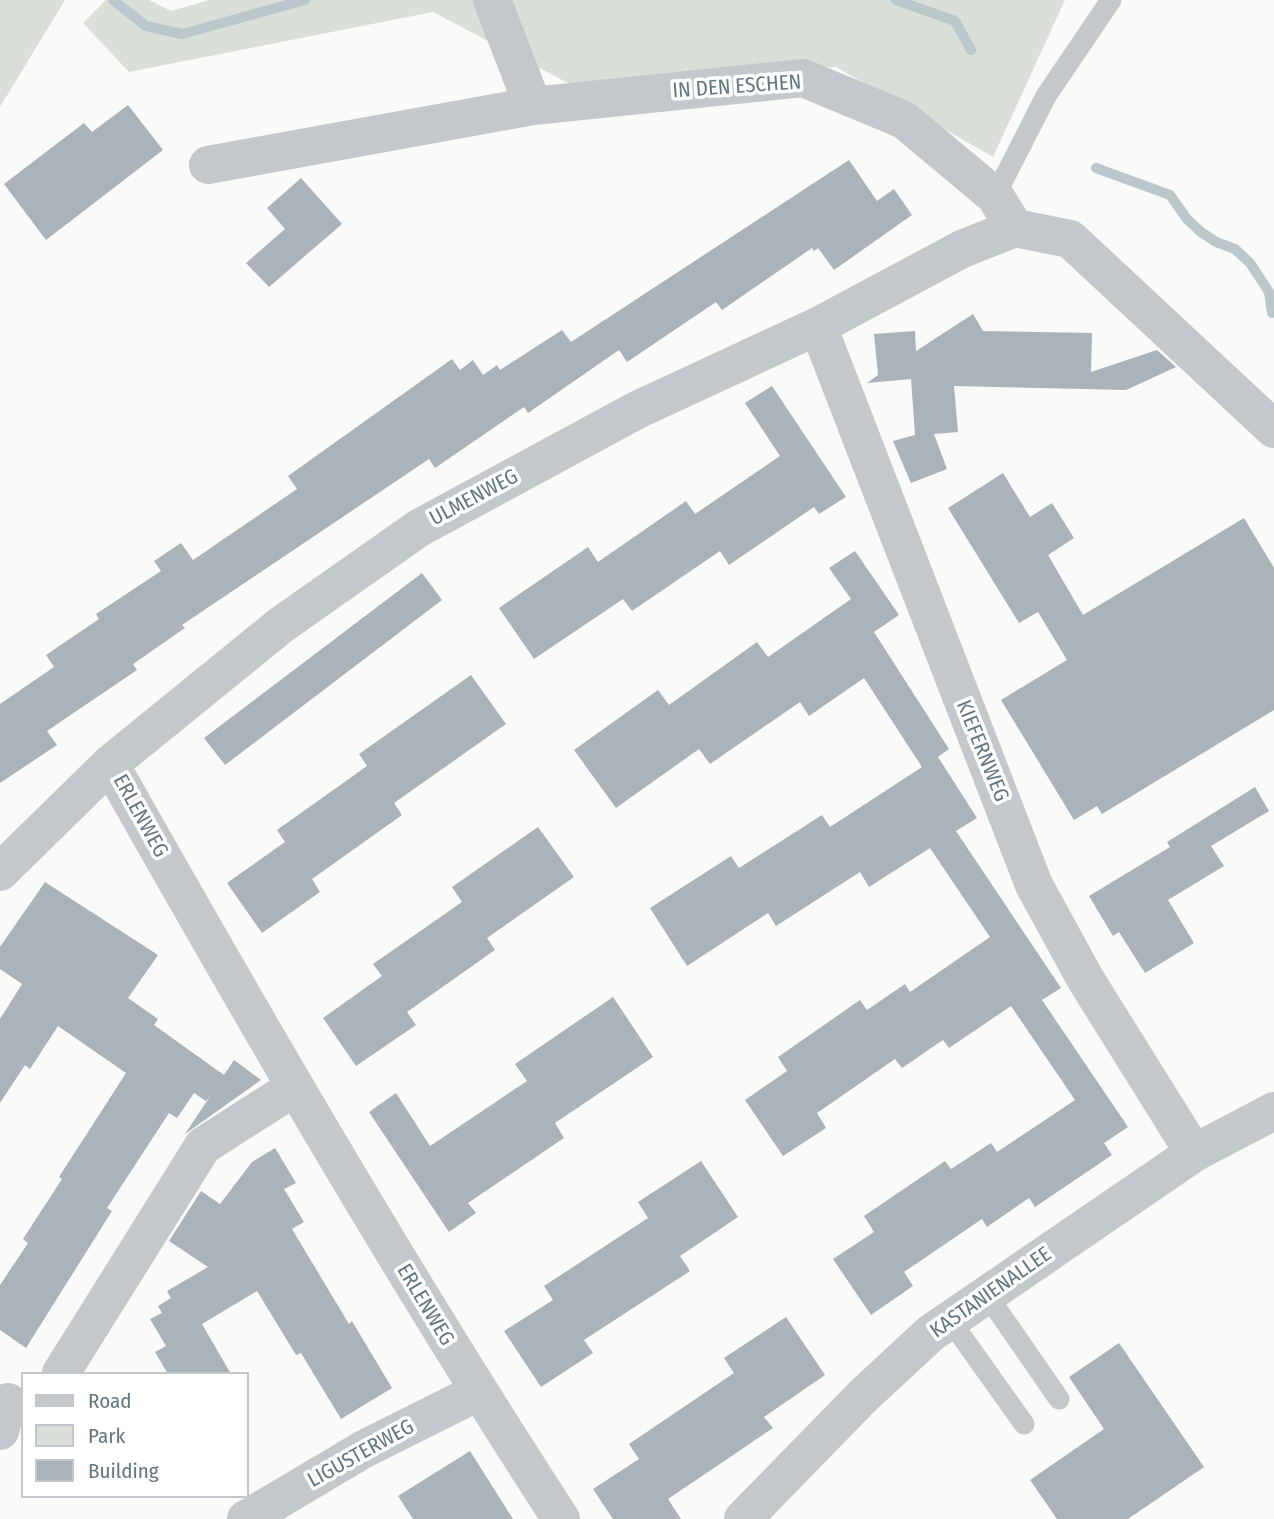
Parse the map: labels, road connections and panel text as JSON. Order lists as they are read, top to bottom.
{
  "streets": {
    "street": [
      "IN DEN ESCHEN",
      "ULMENWEG",
      "KIEFERNWEG",
      "ERLENWEG",
      "KASTANIENALLEE",
      "LIGUSTERWEG"
    ]
  },
  "crossings": [
    ["IN DEN ESCHEN", "ULMENWEG"],
    ["ULMENWEG", "KIEFERNWEG"],
    ["ULMENWEG", "ERLENWEG"],
    ["KIEFERNWEG", "KASTANIENALLEE"],
    ["ERLENWEG", "LIGUSTERWEG"]
  ],
  "legend": ["Road", "Park", "Building"]
}
